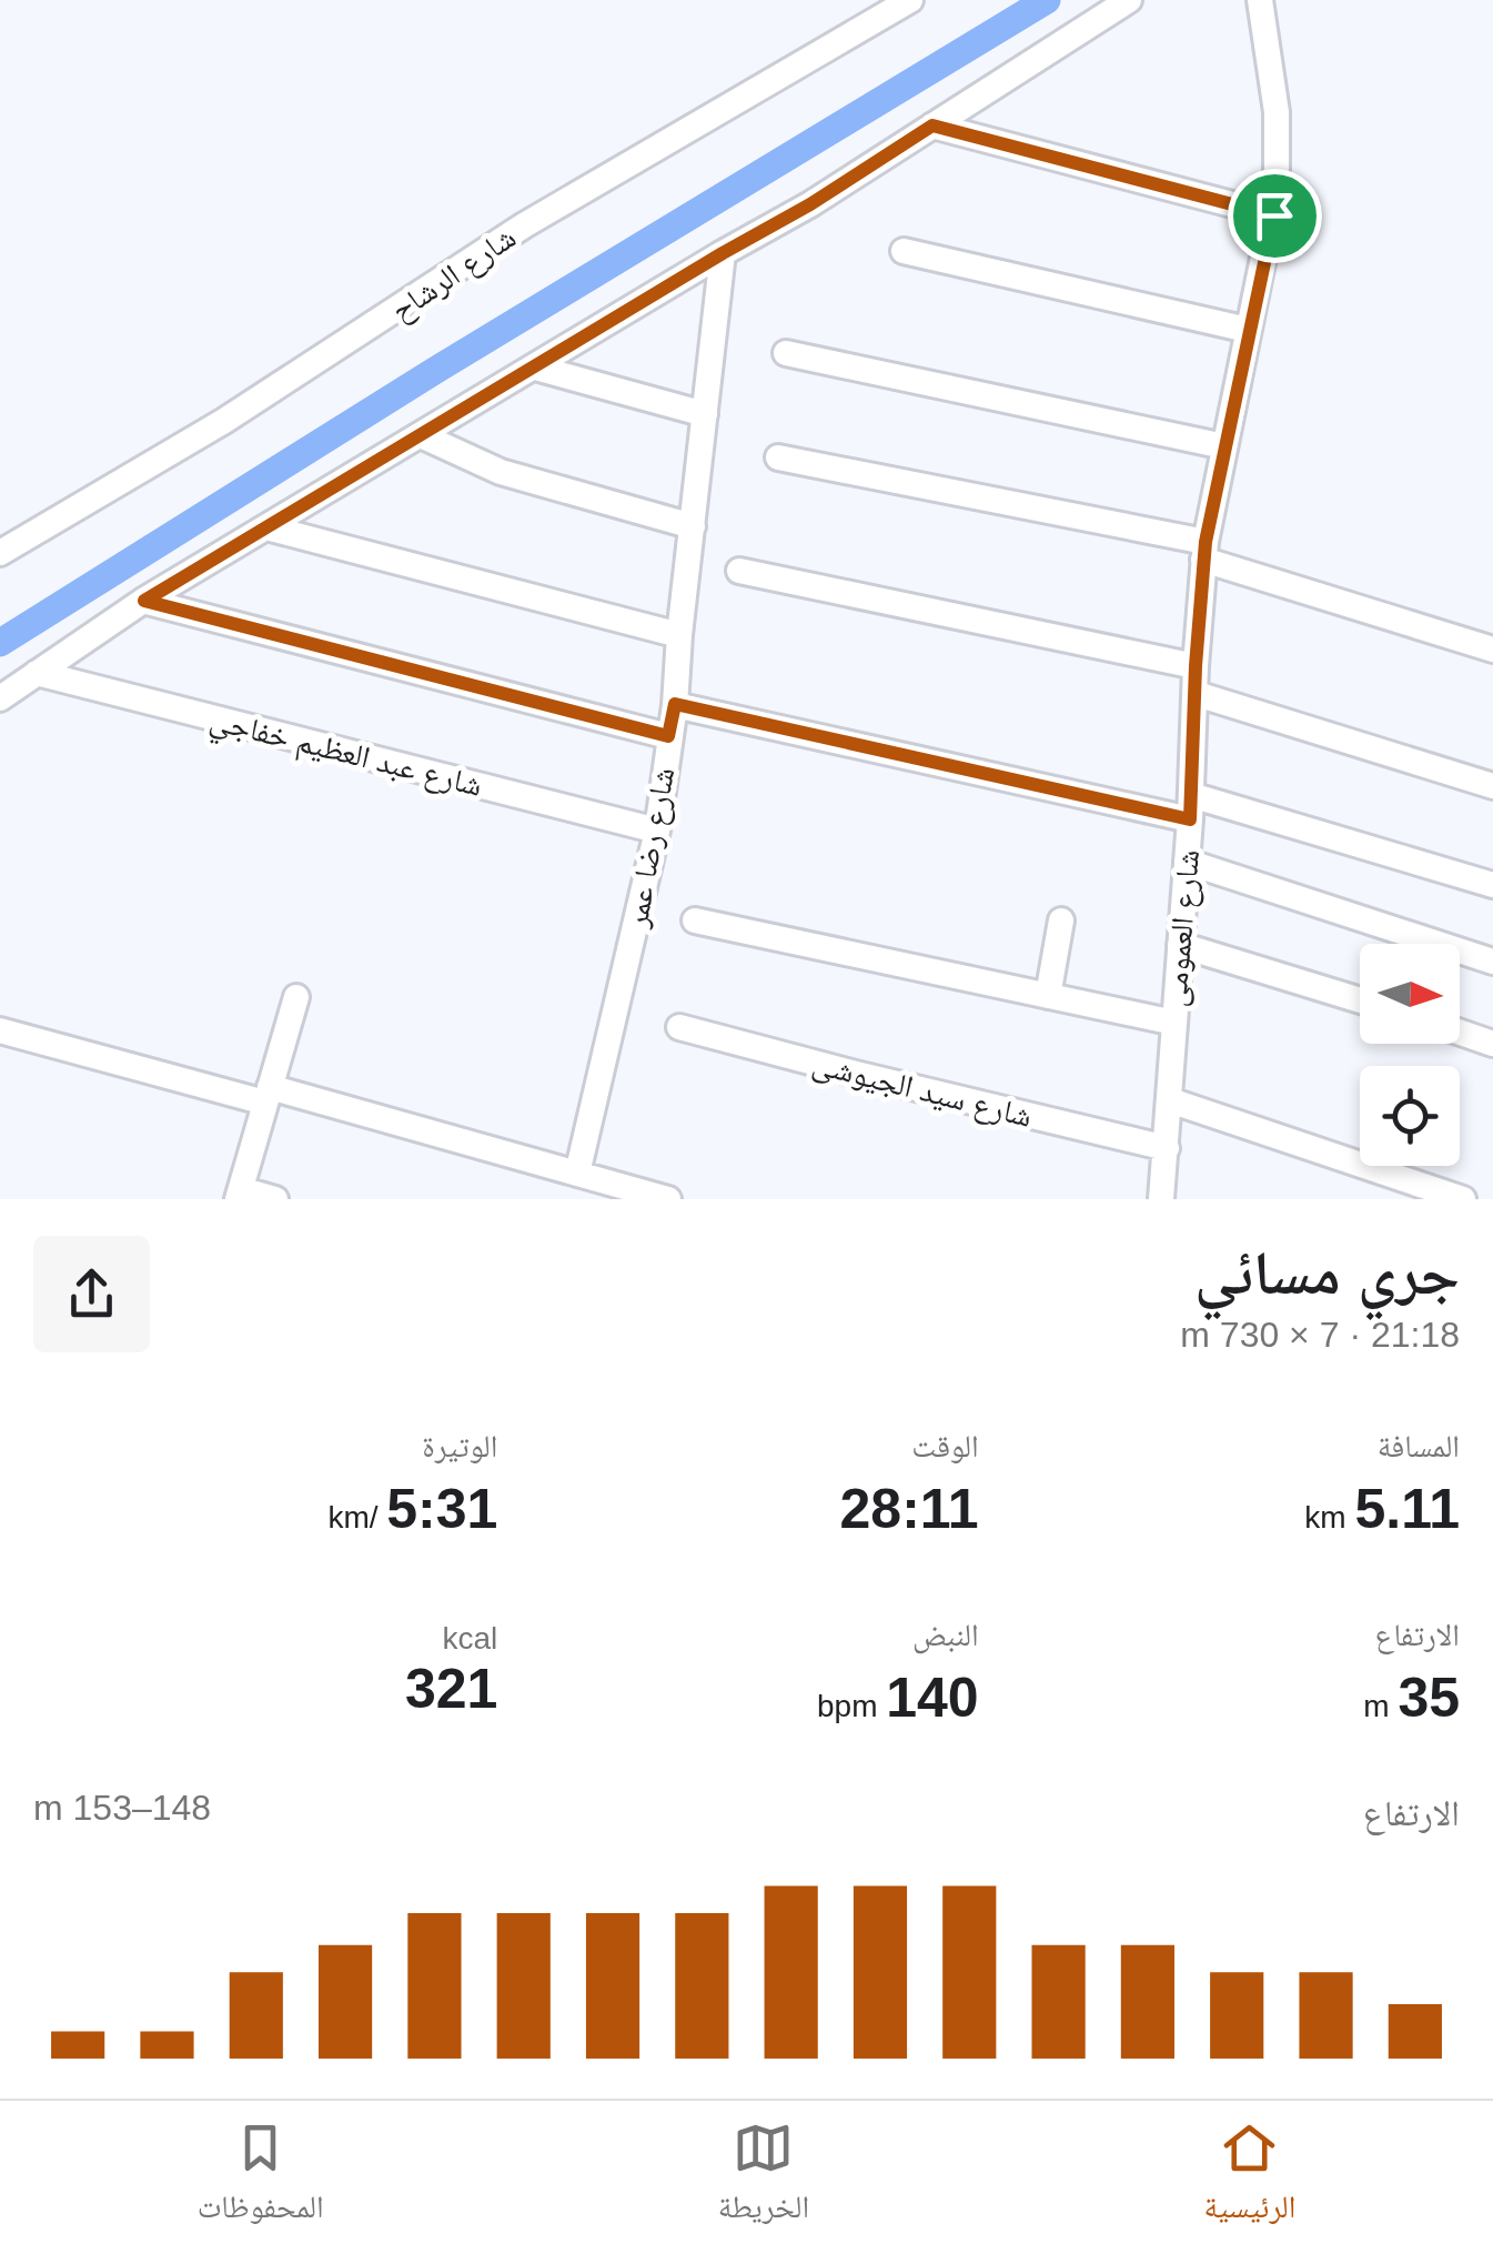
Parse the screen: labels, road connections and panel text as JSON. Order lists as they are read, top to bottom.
{
  "streets": {
    "street": [
      "شارع الرشاح",
      "شارع عبد العظيم خفاجي",
      "شارع رضا عمر",
      "شارع العمومى",
      "شارع سيد الجيوشى"
    ]
  },
  "crossings": [
    ["شارع عبد العظيم خفاجي", "شارع رضا عمر"],
    ["شارع العمومى", "شارع سيد الجيوشى"]
  ],
  "north": "right",
  "page": {
    "heading": ["جري مسائي", "21:18 · 7 × 730 m"],
    "stats": [
      ["المسافة", "5.11 km"],
      ["الوقت", "28:11"],
      ["الوتيرة", "5:31 /km"],
      ["الارتفاع", "35 m"],
      ["النبض", "140 bpm"],
      ["kcal", "321"]
    ],
    "chart": ["الارتفاع", "148–153 m"],
    "tabs": ["الرئيسية", "الخريطة", "المحفوظات"]
  }
}
